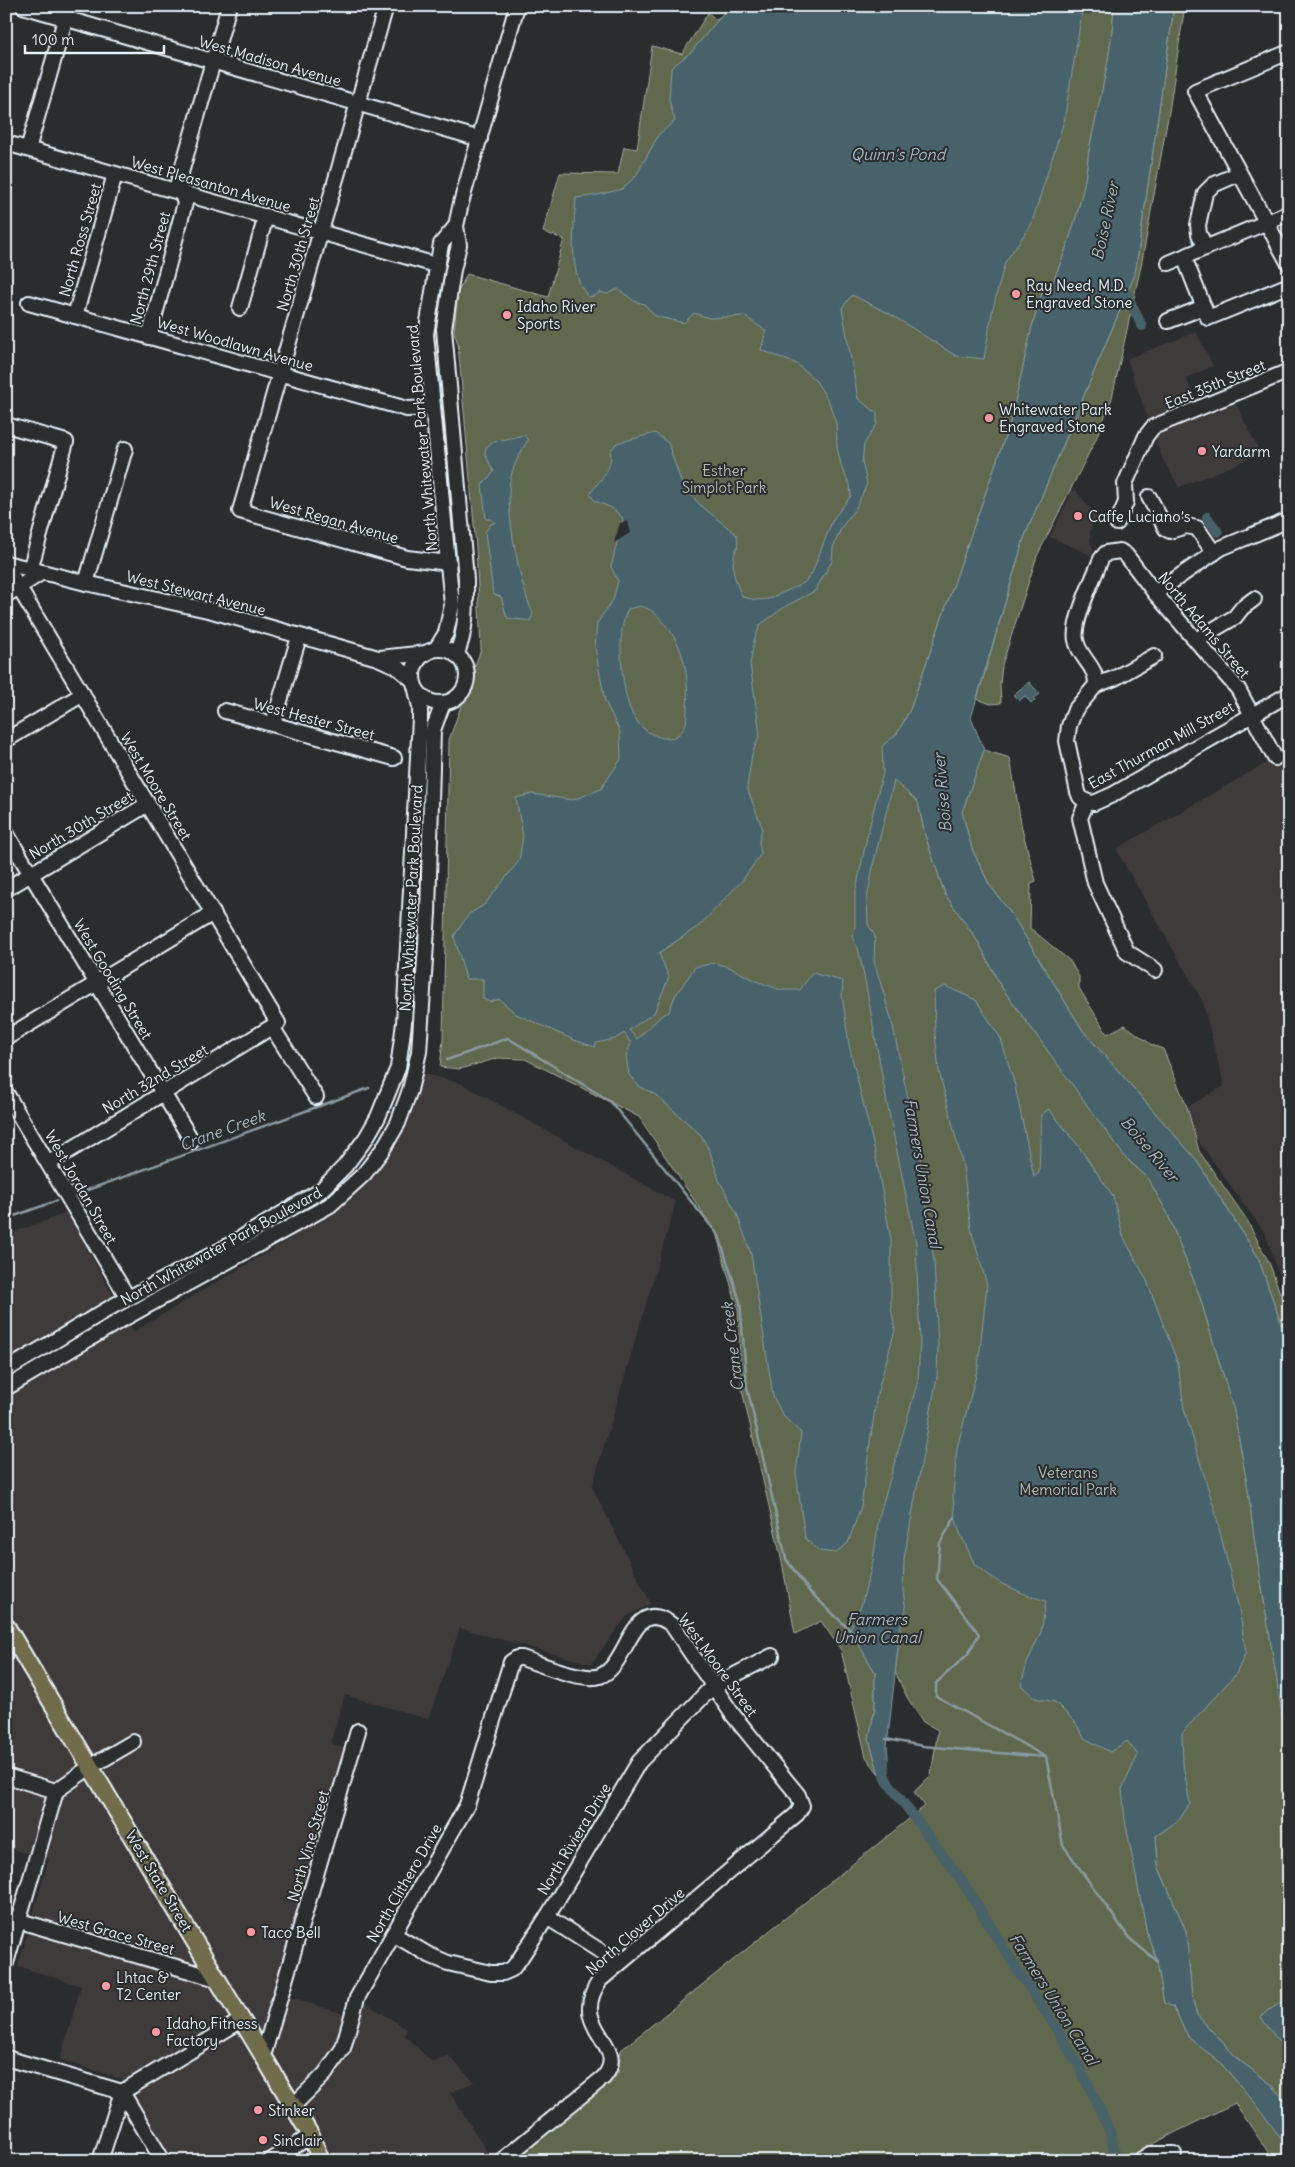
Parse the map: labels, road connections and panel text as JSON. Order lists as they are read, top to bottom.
{
  "streets": {
    "main road": ["West State Street"],
    "street": [
      "West Madison Avenue",
      "West Pleasanton Avenue",
      "North Ross Street",
      "North 30th Street",
      "North 29th Street",
      "West Woodlawn Avenue",
      "East 35th Street",
      "North Whitewater Park Boulevard",
      "West Regan Avenue",
      "West Stewart Avenue",
      "North Adams Street",
      "West Hester Street",
      "East Thurman Mill Street",
      "West Moore Street",
      "West Gooding Street",
      "North 32nd Street",
      "West Jordan Street",
      "North Riviera Drive",
      "North Vine Street",
      "North Clithero Drive",
      "North Clover Drive",
      "West Grace Street"
    ]
  },
  "crossings": [
    ["West Madison Avenue", "North 30th Street"],
    ["West Madison Avenue", "North 29th Street"],
    ["West Madison Avenue", "North Whitewater Park Boulevard"],
    ["West Pleasanton Avenue", "North Ross Street"],
    ["West Pleasanton Avenue", "North 30th Street"],
    ["West Pleasanton Avenue", "North 29th Street"],
    ["West Pleasanton Avenue", "North Whitewater Park Boulevard"],
    ["North Ross Street", "West Woodlawn Avenue"],
    ["North 30th Street", "West Woodlawn Avenue"],
    ["North 30th Street", "West Regan Avenue"],
    ["North 30th Street", "West Moore Street"],
    ["North 30th Street", "West Gooding Street"],
    ["North 29th Street", "West Woodlawn Avenue"],
    ["West Woodlawn Avenue", "North Whitewater Park Boulevard"],
    ["North Whitewater Park Boulevard", "West Regan Avenue"],
    ["North Whitewater Park Boulevard", "West Stewart Avenue"],
    ["North Whitewater Park Boulevard", "West Jordan Street"],
    ["West Stewart Avenue", "West Moore Street"],
    ["North Adams Street", "East Thurman Mill Street"],
    ["West Moore Street", "North 32nd Street"],
    ["West Moore Street", "North Riviera Drive"],
    ["West Moore Street", "North Clithero Drive"],
    ["West Moore Street", "North Clover Drive"],
    ["West Gooding Street", "North 32nd Street"],
    ["North 32nd Street", "West Jordan Street"],
    ["North Riviera Drive", "North Clithero Drive"],
    ["North Vine Street", "West State Street"],
    ["West State Street", "North Clithero Drive"],
    ["West State Street", "West Grace Street"]
  ],
  "water": [
    "Quinn's Pond",
    "Boise River",
    "Crane Creek",
    "Farmers Union Canal"
  ],
  "parks": ["Esther Simplot Park", "Veterans Memorial Park"],
  "places": [
    "Ray Need, M.D. Engraved Stone",
    "Idaho River Sports",
    "Whitewater Park Engraved Stone",
    "Yardarm",
    "Caffe Luciano’s",
    "Taco Bell",
    "Lhtac & T2 Center",
    "Idaho Fitness Factory",
    "Stinker",
    "Sinclair"
  ],
  "scale_bar": "100 m"
}
